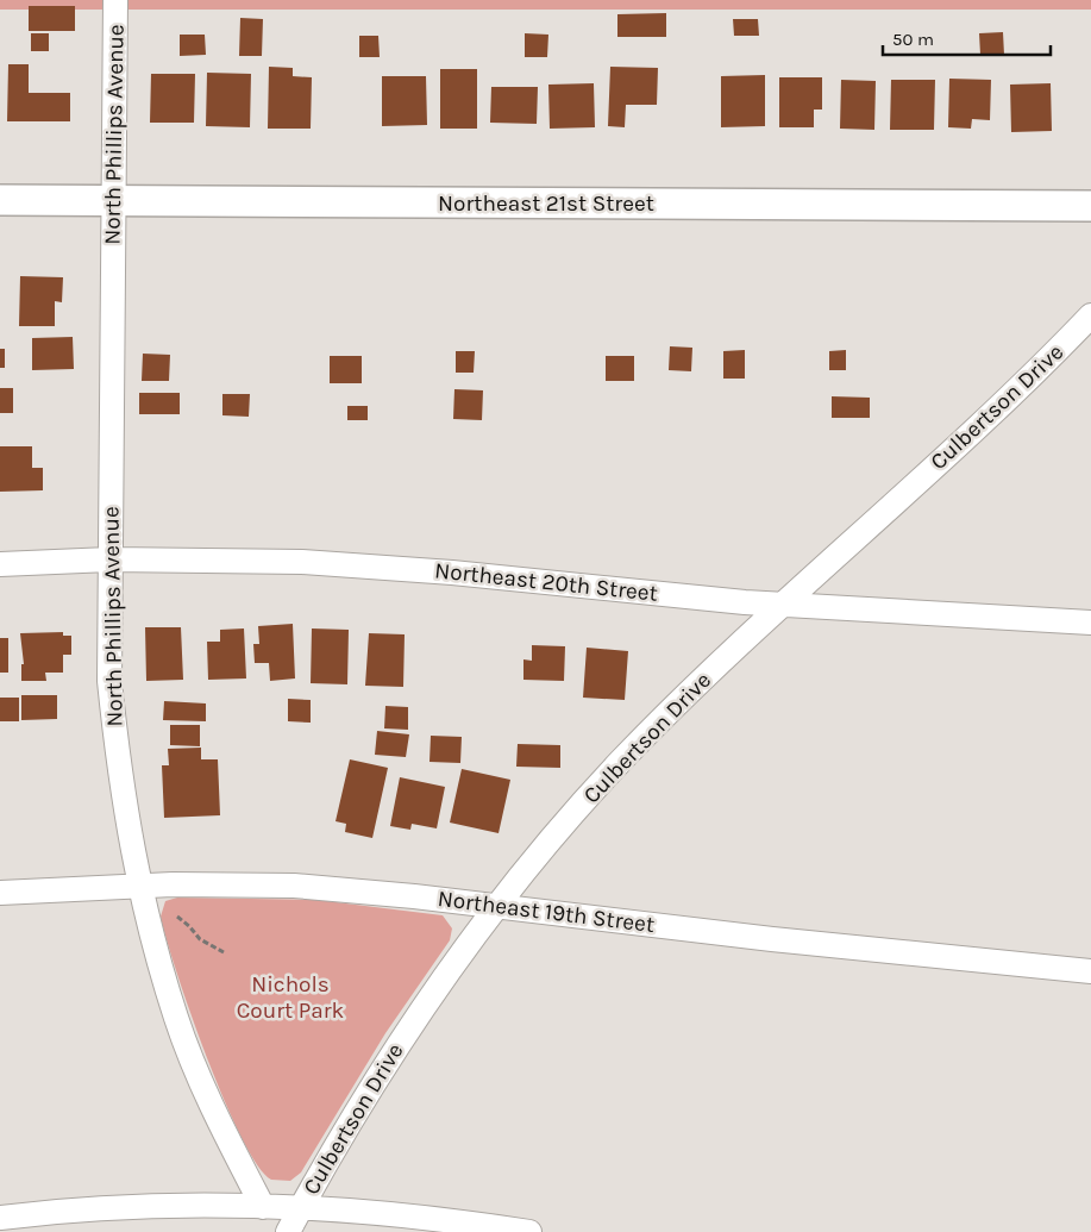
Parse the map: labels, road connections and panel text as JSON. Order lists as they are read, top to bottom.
{
  "streets": {
    "street": [
      "North Phillips Avenue",
      "Northeast 21st Street",
      "Culbertson Drive",
      "Northeast 20th Street",
      "Northeast 19th Street"
    ]
  },
  "crossings": [
    ["North Phillips Avenue", "Northeast 21st Street"],
    ["North Phillips Avenue", "Northeast 20th Street"],
    ["North Phillips Avenue", "Northeast 19th Street"],
    ["Culbertson Drive", "Northeast 20th Street"],
    ["Culbertson Drive", "Northeast 19th Street"]
  ],
  "parks": ["Nichols Court Park"],
  "scale_bar": "50 m"
}
